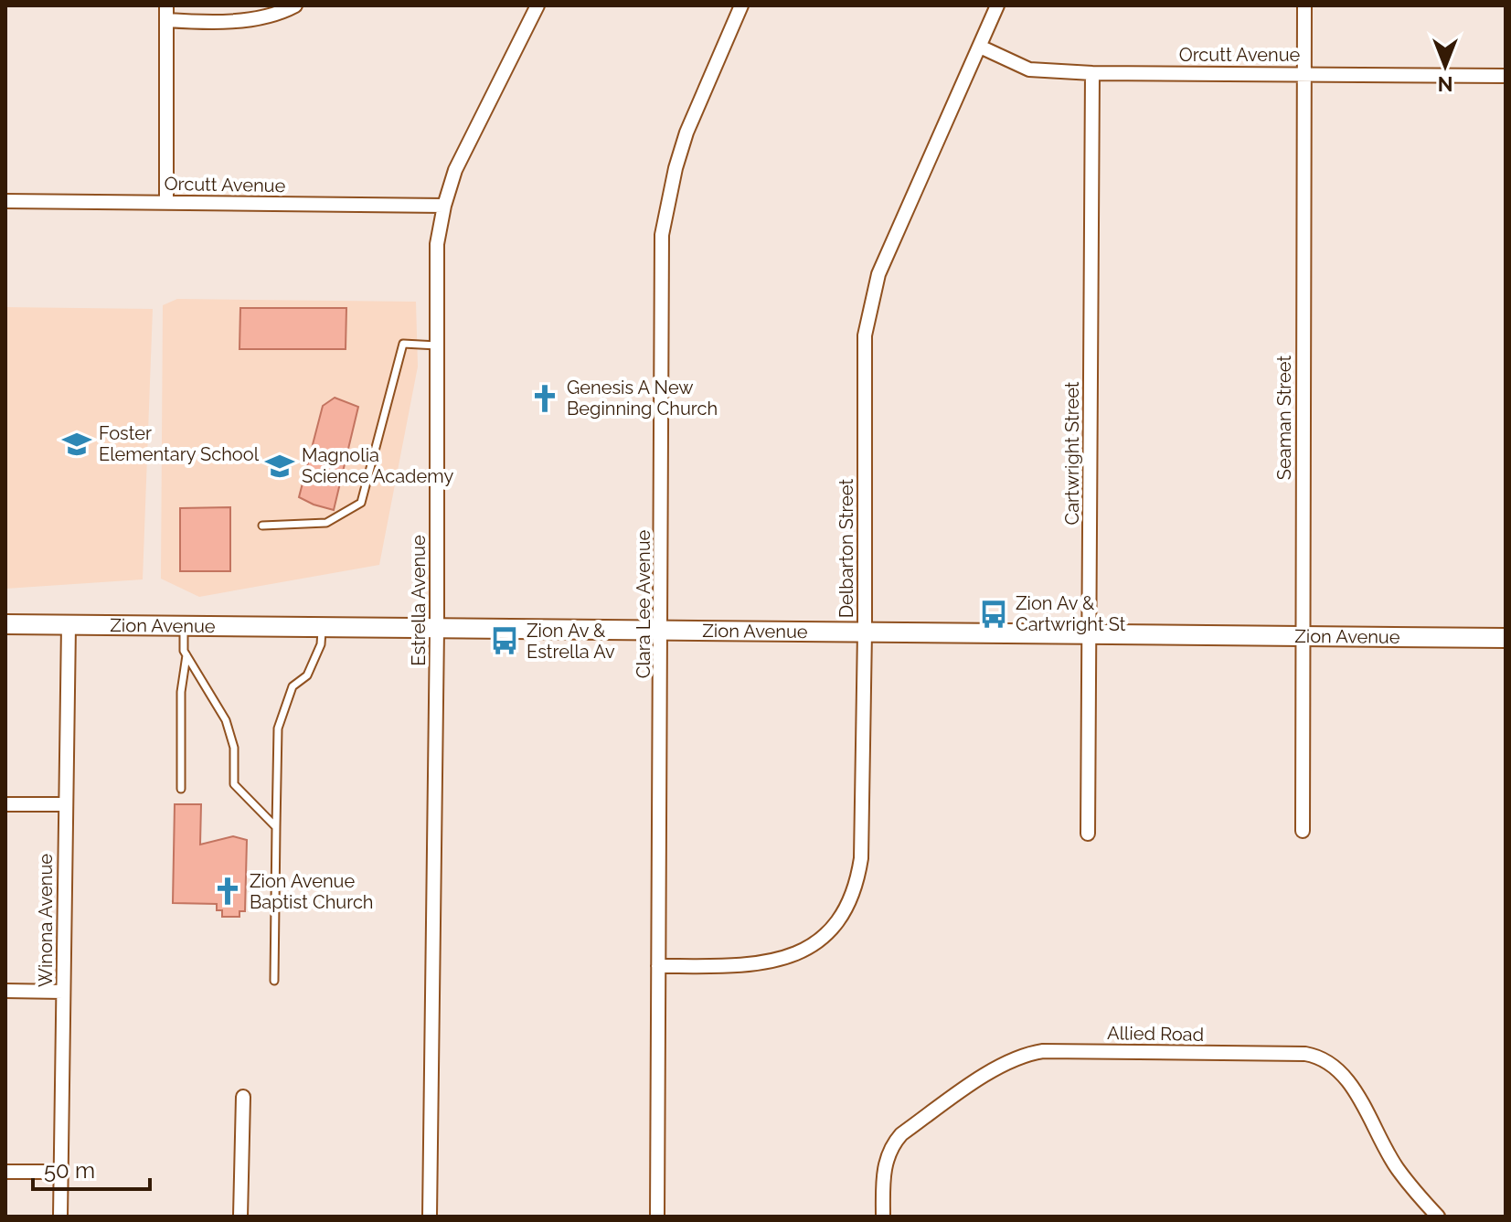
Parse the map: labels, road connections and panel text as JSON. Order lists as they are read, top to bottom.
{
  "streets": {
    "main road": ["Zion Avenue"],
    "street": [
      "Orcutt Avenue",
      "Seaman Street",
      "Cartwright Street",
      "Delbarton Street",
      "Estrella Avenue",
      "Clara Lee Avenue",
      "Winona Avenue",
      "Allied Road"
    ]
  },
  "crossings": [
    ["Orcutt Avenue", "Seaman Street"],
    ["Orcutt Avenue", "Cartwright Street"],
    ["Orcutt Avenue", "Delbarton Street"],
    ["Orcutt Avenue", "Estrella Avenue"],
    ["Seaman Street", "Zion Avenue"],
    ["Cartwright Street", "Zion Avenue"],
    ["Delbarton Street", "Clara Lee Avenue"],
    ["Delbarton Street", "Zion Avenue"],
    ["Estrella Avenue", "Zion Avenue"],
    ["Clara Lee Avenue", "Zion Avenue"],
    ["Zion Avenue", "Winona Avenue"]
  ],
  "places": {
    "church": ["Genesis A New Beginning Church", "Zion Avenue Baptist Church"],
    "school or university": ["Foster Elementary School", "Magnolia Science Academy"],
    "bus stop": ["Zion Av & Cartwright St", "Zion Av & Estrella Av"]
  },
  "scale_bar": "50 m",
  "north": "bottom"
}
